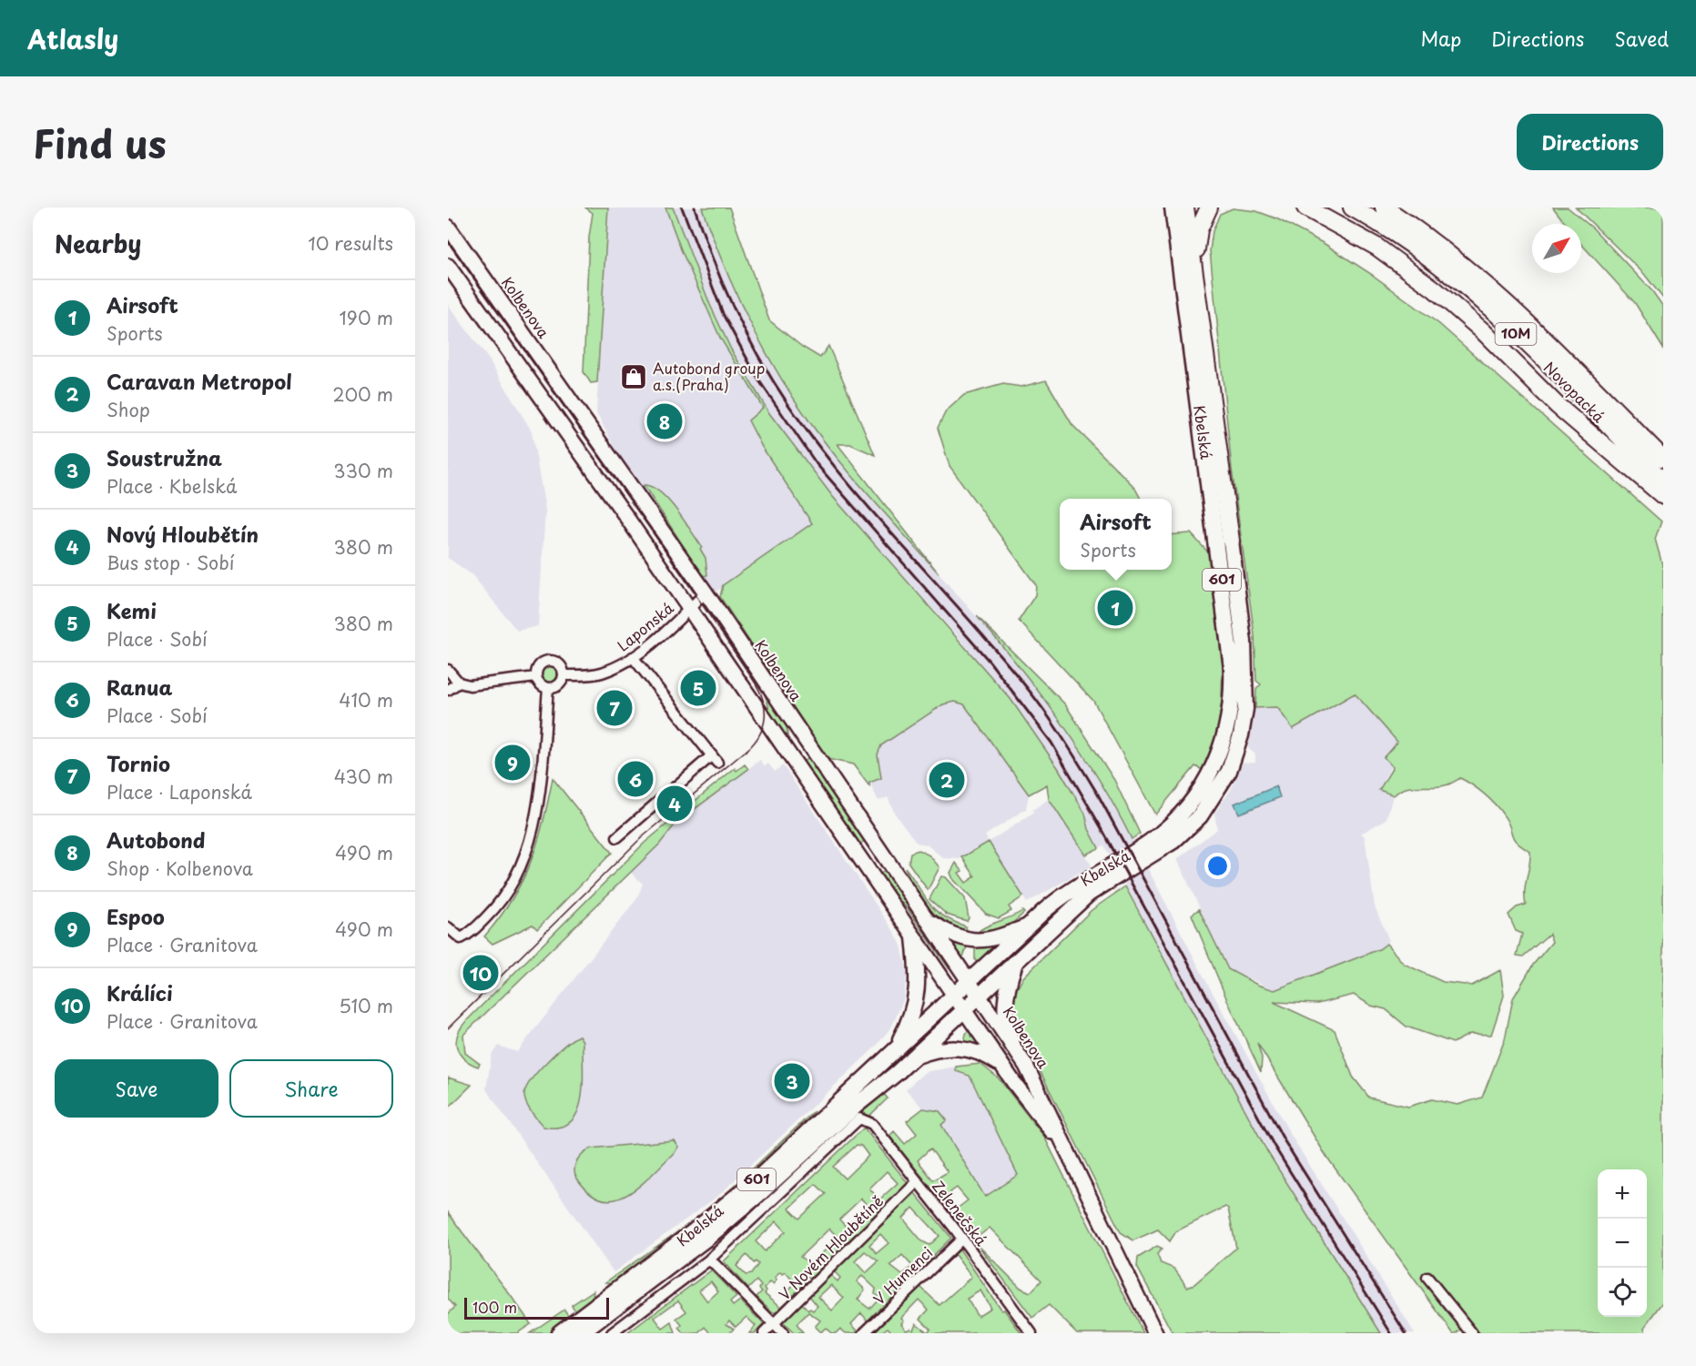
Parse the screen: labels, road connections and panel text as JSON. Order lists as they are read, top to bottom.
{
  "streets": {
    "highway": [
      "10M",
      "Novopacká",
      "Kbelská",
      "601"
    ],
    "main road": ["Kolbenova"],
    "street": [
      "Laponská",
      "Zelenečská",
      "V Novém Hloubětíně",
      "V Humenci"
    ]
  },
  "crossings": [
    ["Kolbenova", "Kbelská"],
    ["Kolbenova", "Laponská"],
    ["10M", "Novopacká"],
    ["Kbelská", "Zelenečská"],
    ["Zelenečská", "V Novém Hloubětíně"],
    ["Zelenečská", "V Humenci"]
  ],
  "places": {
    "shop": ["Autobond group a.s.(Praha)"]
  },
  "scale_bar": "100 m",
  "north": "top right",
  "page": {
    "header": "Atlasly",
    "nav": ["Map", "Directions", "Saved"],
    "title": "Find us",
    "buttons": [
      "Directions",
      ["Save", "Share"]
    ],
    "heading": ["Nearby", "10 results"],
    "list": [
      {
        "mark": "1",
        "name": "Airsoft",
        "note": "Sports",
        "value": "190 m"
      },
      {
        "mark": "2",
        "name": "Caravan Metropol",
        "note": "Shop",
        "value": "200 m"
      },
      {
        "mark": "3",
        "name": "Soustružna",
        "note": "Place · Kbelská",
        "value": "330 m"
      },
      {
        "mark": "4",
        "name": "Nový Hloubětín",
        "note": "Bus stop · Sobí",
        "value": "380 m"
      },
      {
        "mark": "5",
        "name": "Kemi",
        "note": "Place · Sobí",
        "value": "380 m"
      },
      {
        "mark": "6",
        "name": "Ranua",
        "note": "Place · Sobí",
        "value": "410 m"
      },
      {
        "mark": "7",
        "name": "Tornio",
        "note": "Place · Laponská",
        "value": "430 m"
      },
      {
        "mark": "8",
        "name": "Autobond",
        "note": "Shop · Kolbenova",
        "value": "490 m"
      },
      {
        "mark": "9",
        "name": "Espoo",
        "note": "Place · Granitova",
        "value": "490 m"
      },
      {
        "mark": "10",
        "name": "Králíci",
        "note": "Place · Granitova",
        "value": "510 m"
      }
    ],
    "pins": [
      "8",
      "1",
      "5",
      "7",
      "9",
      "6",
      "2",
      "4",
      "10",
      "3"
    ],
    "popup": ["Airsoft", "Sports"],
    "map_buttons": ["+", "−"],
    "scale": "100 m"
  }
}
